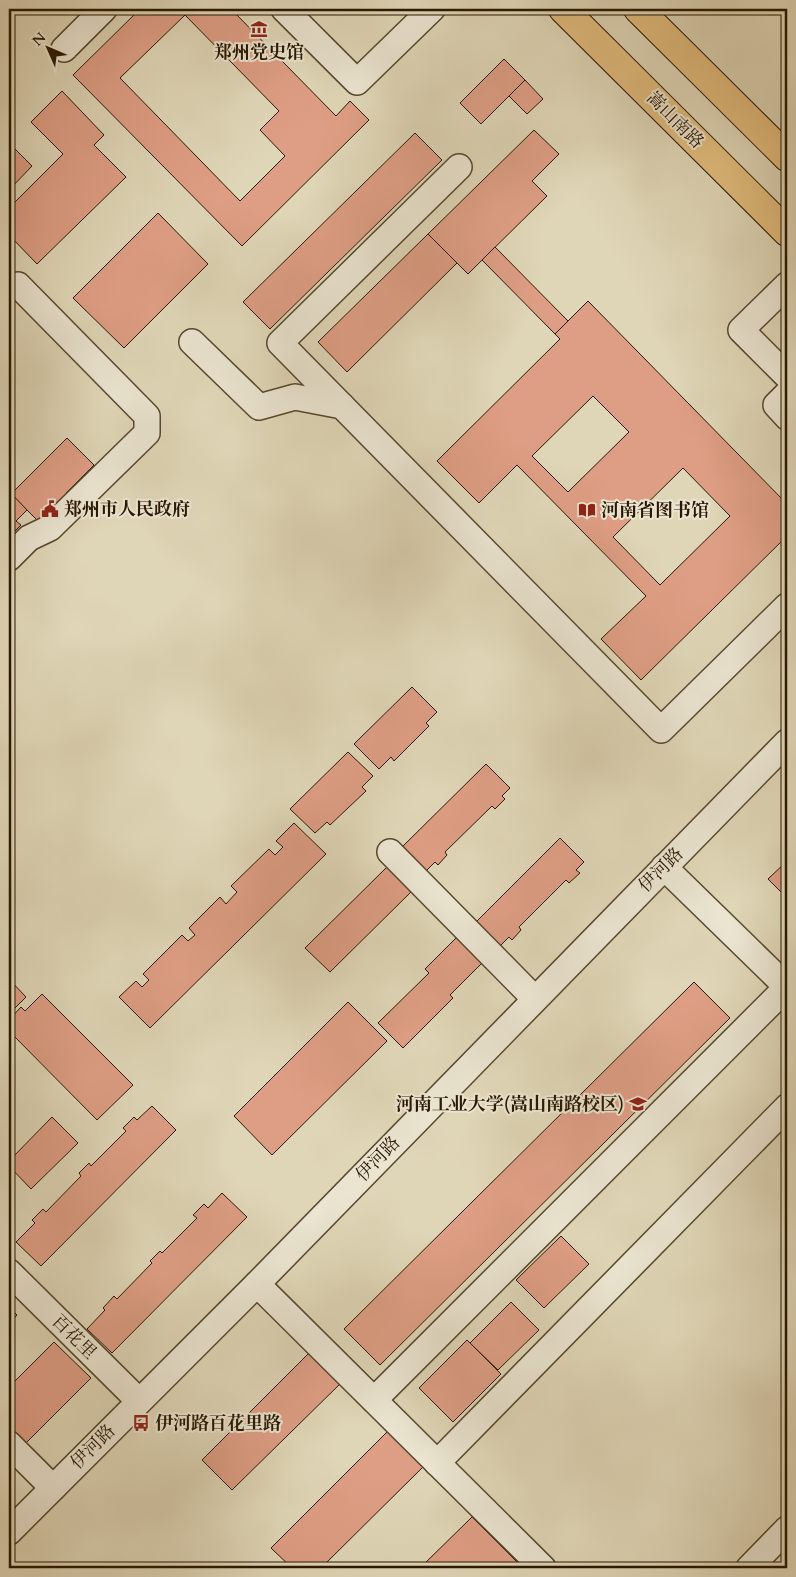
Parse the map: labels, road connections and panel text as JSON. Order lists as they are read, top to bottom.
{
  "streets": {
    "main road": ["嵩山南路"],
    "street": ["伊河路", "百花里"]
  },
  "crossings": [
    ["伊河路", "百花里"]
  ],
  "places": {
    "museum": ["郑州党史馆"],
    "public building": ["郑州市人民政府"],
    "library": ["河南省图书馆"],
    "school or university": ["河南工业大学(嵩山南路校区)"],
    "bus stop": ["伊河路百花里路"]
  },
  "north": "top left"
}
